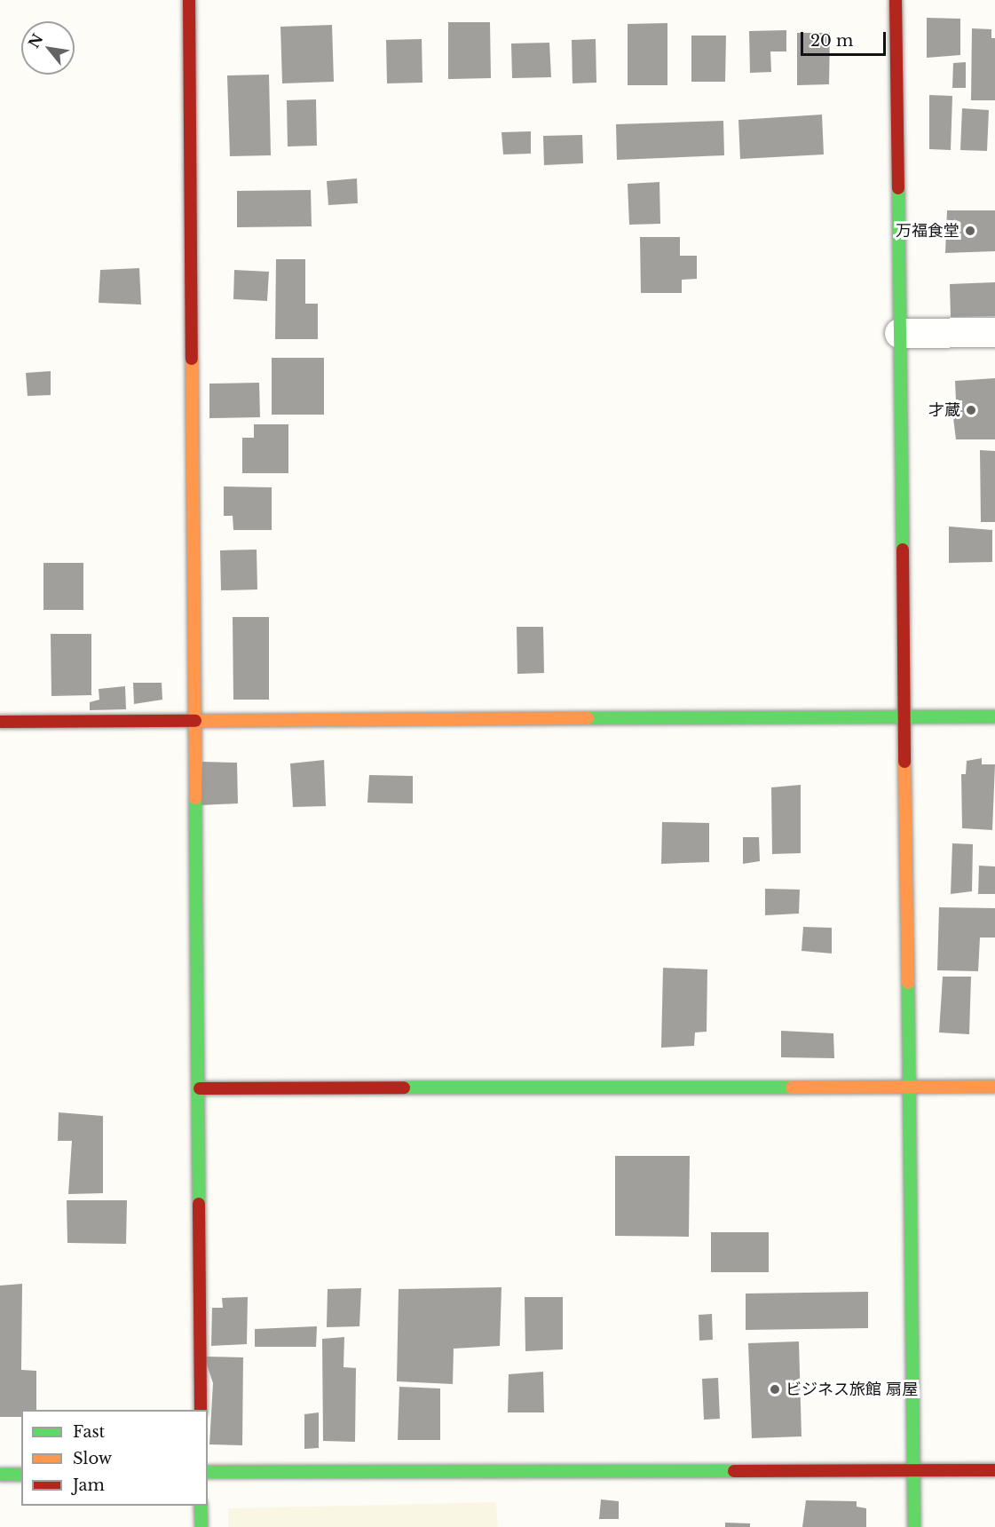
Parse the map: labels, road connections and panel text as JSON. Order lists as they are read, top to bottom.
{
  "places": ["万福食堂", "才蔵", "ビジネス旅館 扇屋"],
  "legend": ["Fast", "Slow", "Jam"],
  "scale_bar": "20 m",
  "north": "top left"
}
